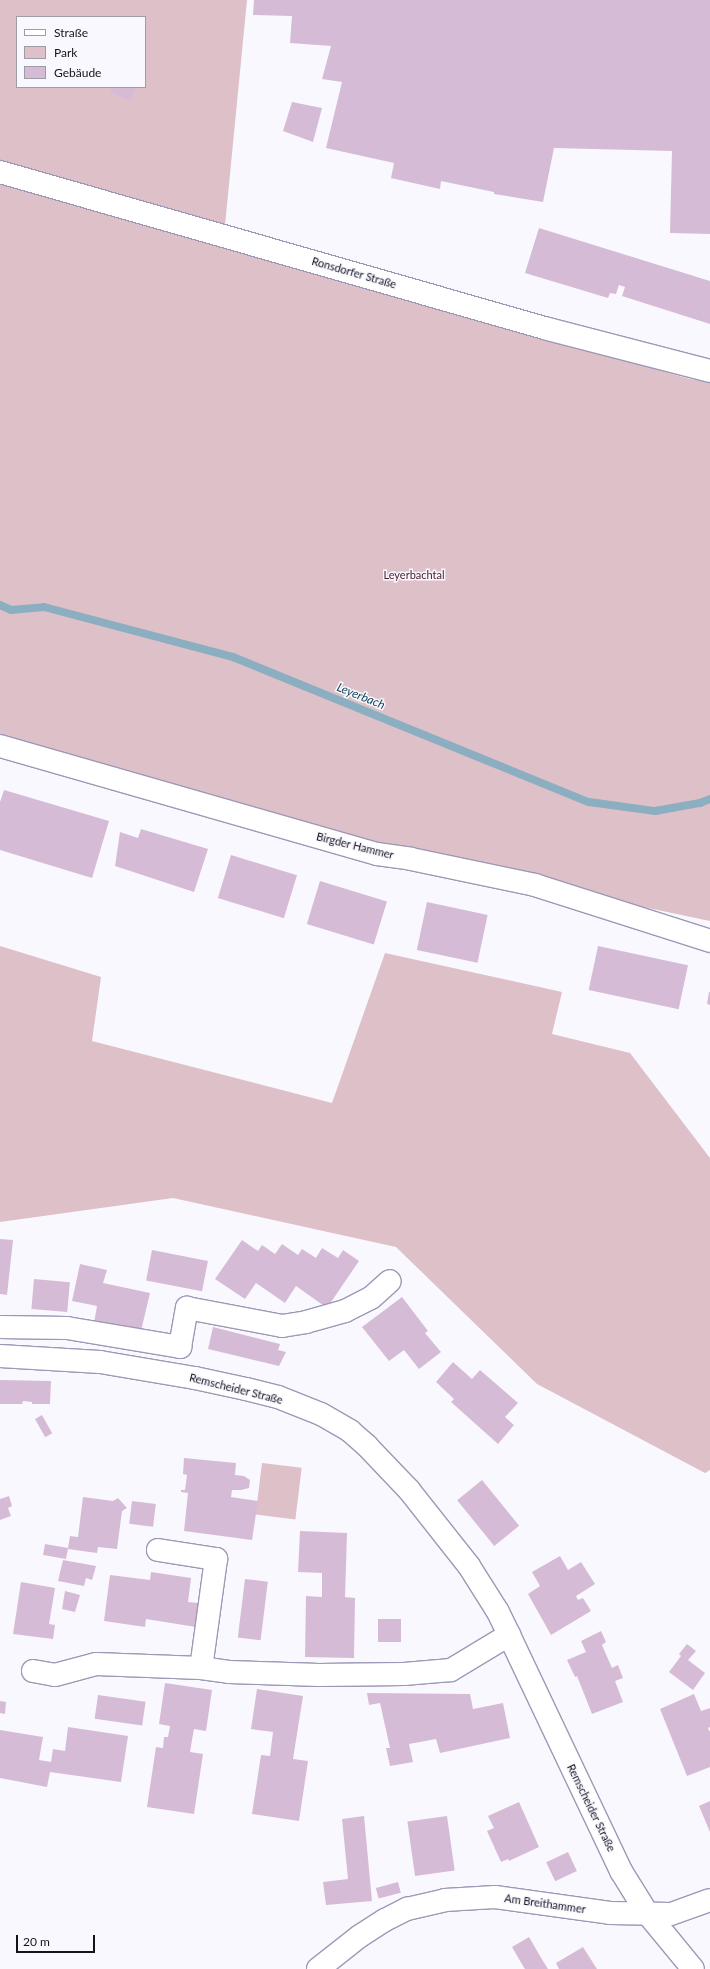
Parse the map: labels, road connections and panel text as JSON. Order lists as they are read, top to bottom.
{
  "streets": {
    "street": [
      "Ronsdorfer Straße",
      "Birgder Hammer",
      "Remscheider Straße",
      "Am Breithammer"
    ]
  },
  "crossings": [
    ["Remscheider Straße", "Am Breithammer"]
  ],
  "water": ["Leyerbach"],
  "parks": ["Leyerbachtal"],
  "legend": ["Straße", "Park", "Gebäude"],
  "scale_bar": "20 m"
}
